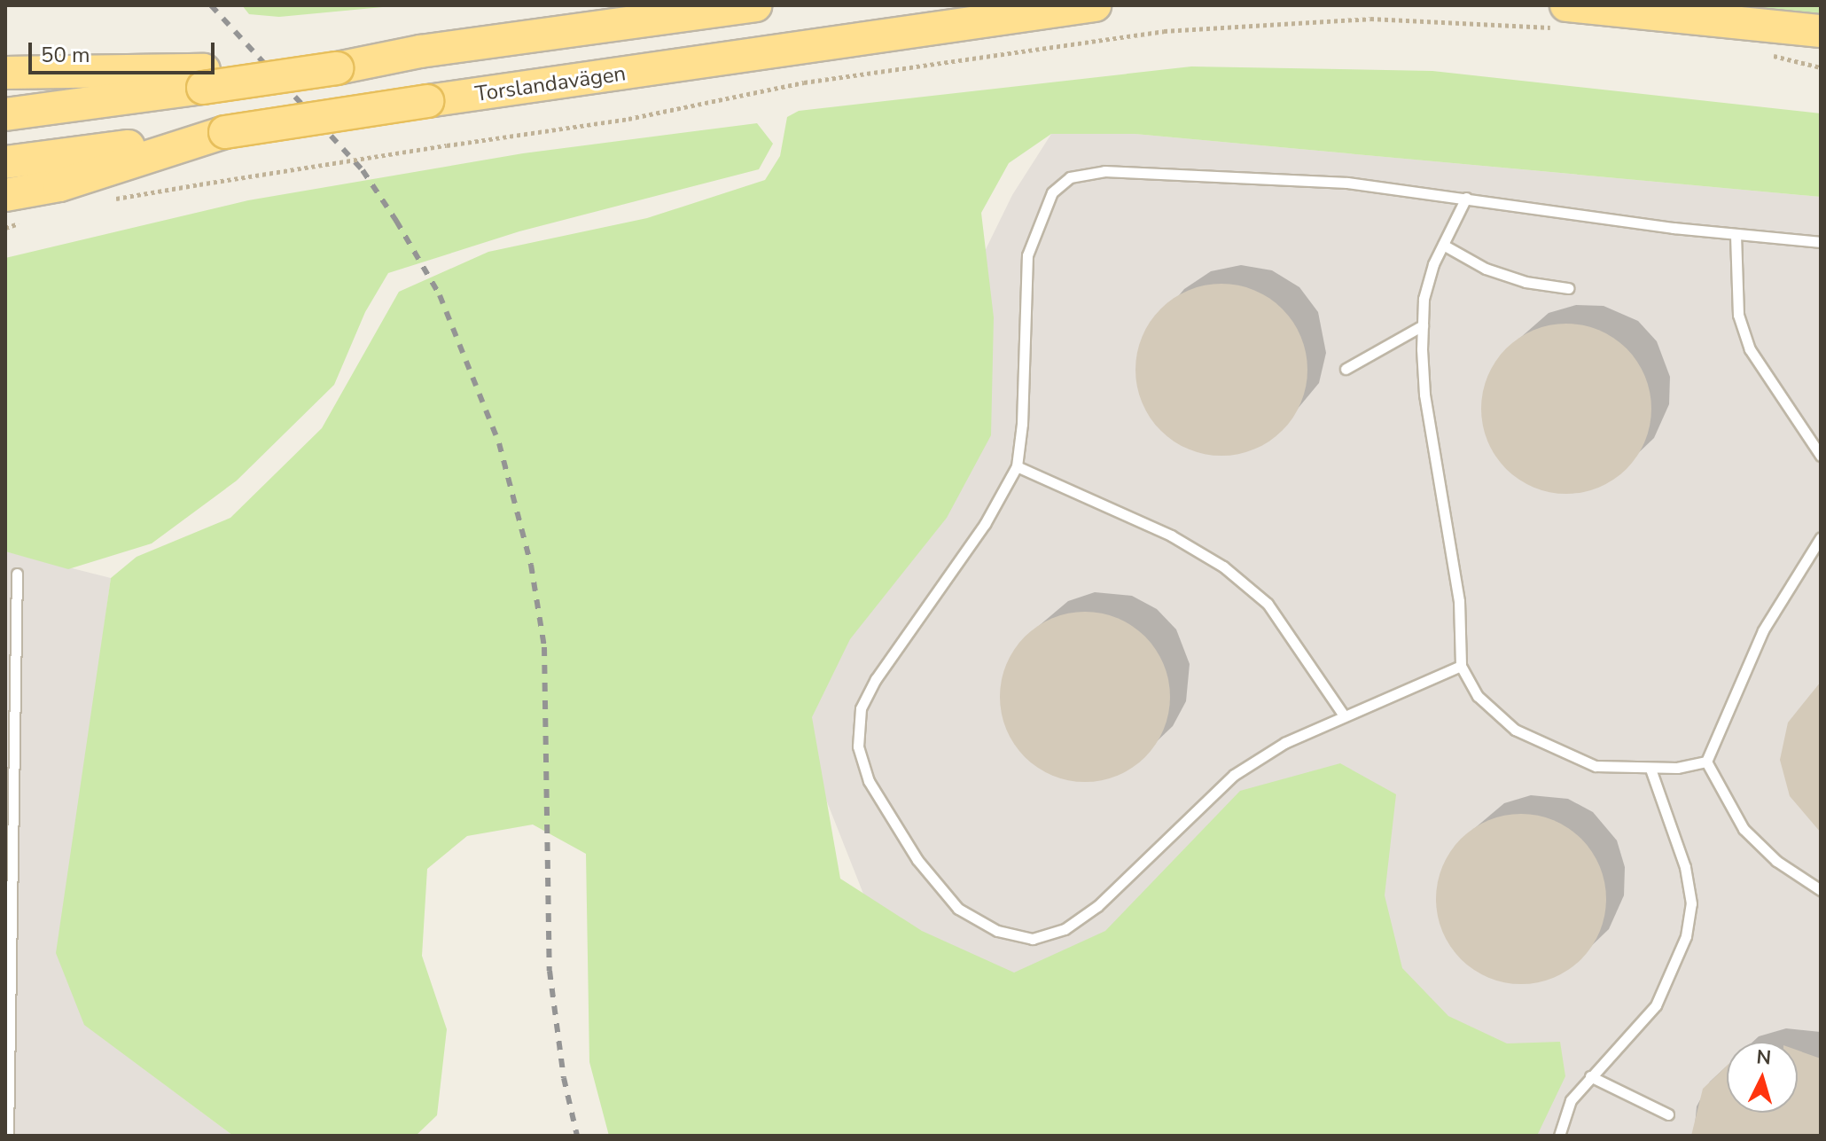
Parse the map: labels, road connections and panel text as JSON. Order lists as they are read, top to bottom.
{
  "streets": {
    "main road": ["Torslandavägen"]
  },
  "scale_bar": "50 m",
  "north": "top"
}
